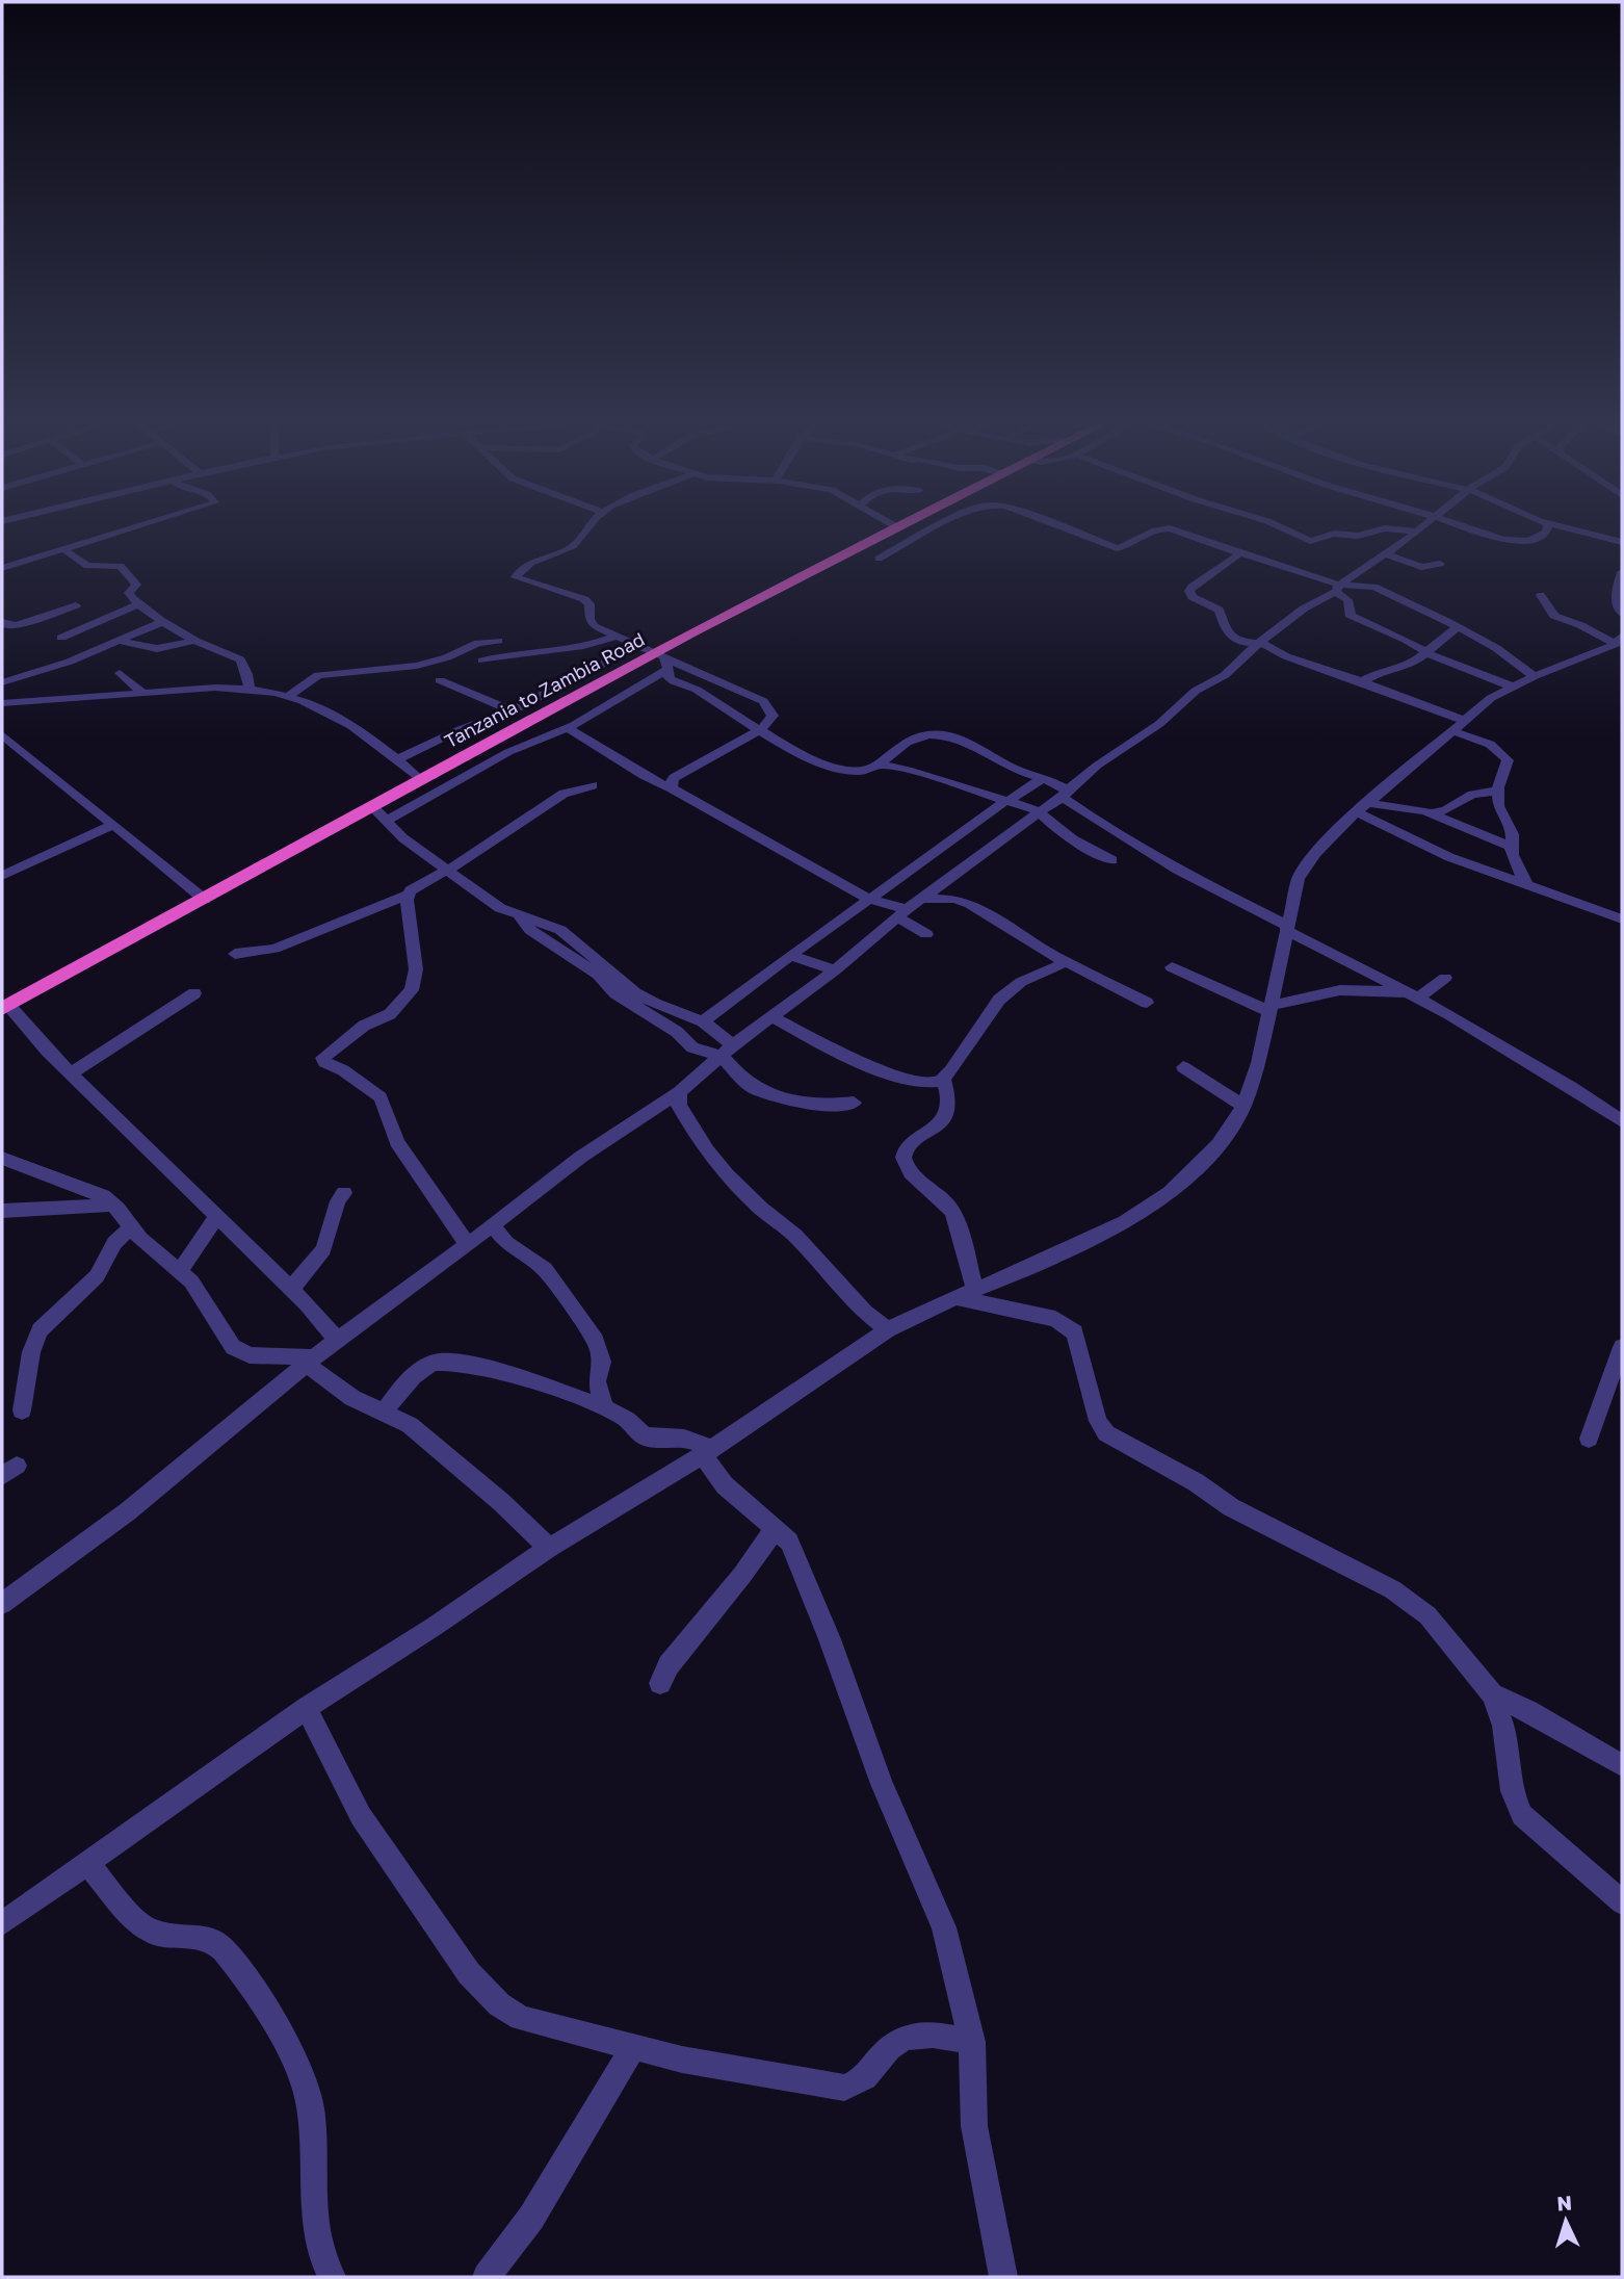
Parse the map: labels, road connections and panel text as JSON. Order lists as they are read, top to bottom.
{
  "streets": {
    "highway": ["Tanzania to Zambia Road"]
  },
  "north": "top"
}
